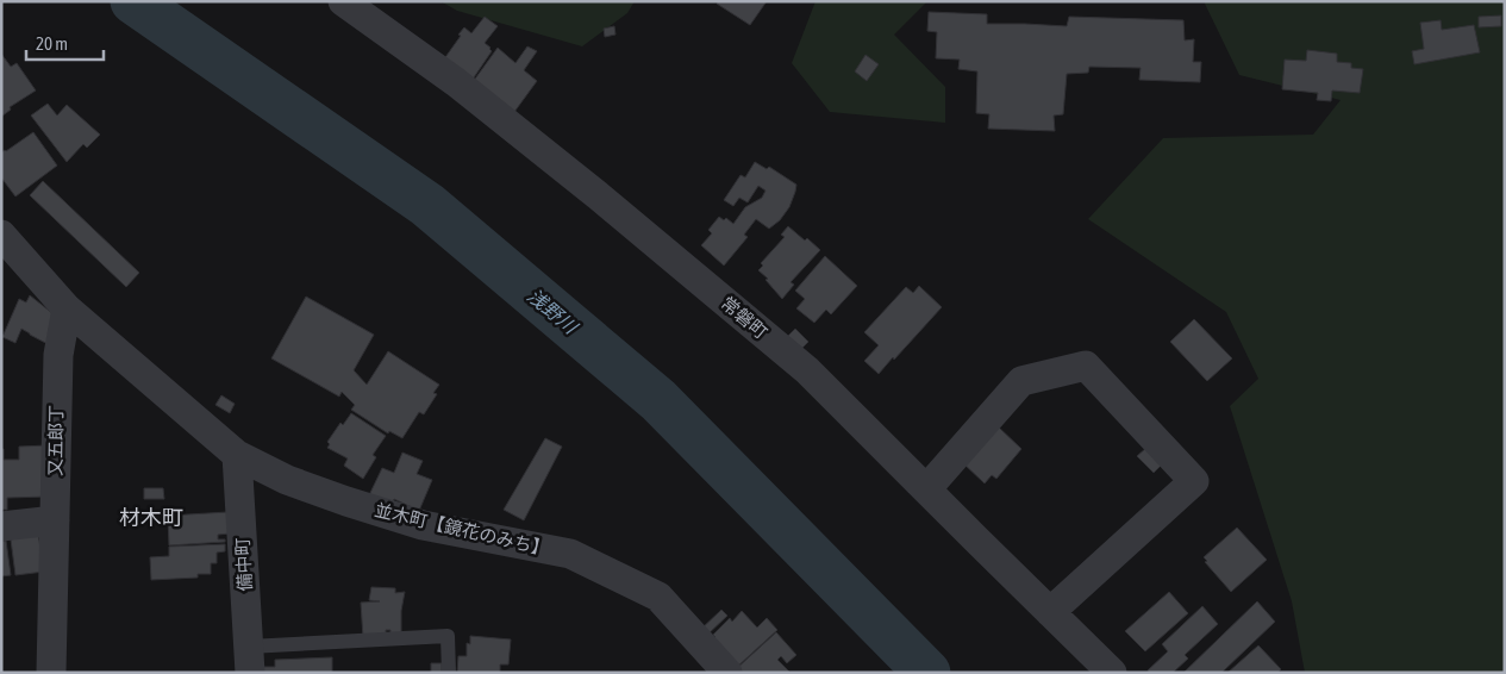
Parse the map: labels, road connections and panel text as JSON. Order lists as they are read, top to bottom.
{
  "streets": {
    "street": [
      "常磐町",
      "又五郎丁",
      "並木町【鏡花のみち】",
      "備中町"
    ]
  },
  "crossings": [
    ["又五郎丁", "並木町【鏡花のみち】"],
    ["並木町【鏡花のみち】", "備中町"]
  ],
  "districts": ["材木町"],
  "water": ["浅野川"],
  "scale_bar": "20 m"
}
